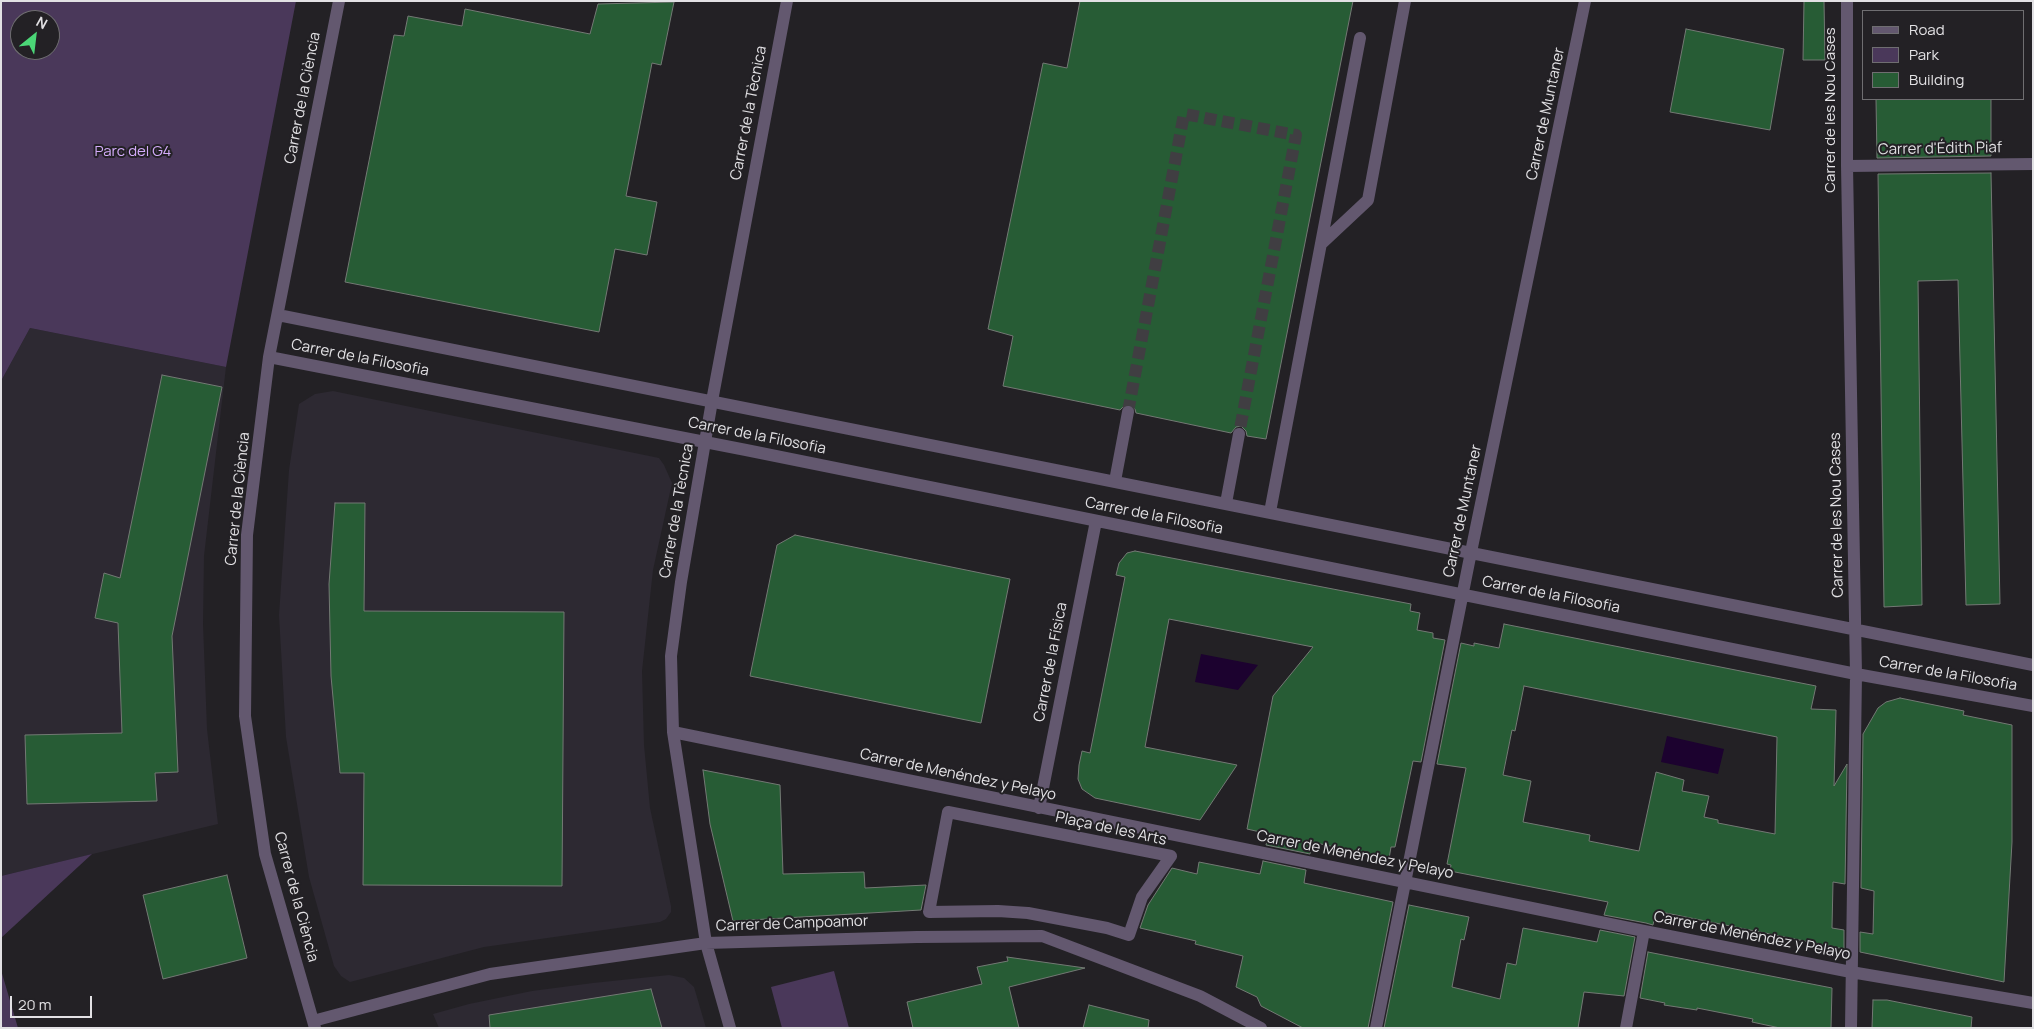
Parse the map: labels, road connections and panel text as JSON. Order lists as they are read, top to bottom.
{
  "streets": {
    "street": [
      "Carrer de la Ciència",
      "Carrer de les Nou Cases",
      "Carrer de la Tècnica",
      "Carrer de Muntaner",
      "Carrer d'Édith Piaf",
      "Carrer de la Filosofia",
      "Carrer de la Física",
      "Carrer de Menéndez y Pelayo",
      "Plaça de les Arts",
      "Carrer de Campoamor"
    ]
  },
  "crossings": [
    ["Carrer de la Ciència", "Carrer de la Filosofia"],
    ["Carrer de la Ciència", "Carrer de Campoamor"],
    ["Carrer de les Nou Cases", "Carrer d'Édith Piaf"],
    ["Carrer de les Nou Cases", "Carrer de la Filosofia"],
    ["Carrer de les Nou Cases", "Carrer de Menéndez y Pelayo"],
    ["Carrer de la Tècnica", "Carrer de la Filosofia"],
    ["Carrer de la Tècnica", "Carrer de Menéndez y Pelayo"],
    ["Carrer de la Tècnica", "Carrer de Campoamor"],
    ["Carrer de Muntaner", "Carrer de la Filosofia"],
    ["Carrer de Muntaner", "Carrer de Menéndez y Pelayo"],
    ["Carrer de la Filosofia", "Carrer de la Física"],
    ["Carrer de la Física", "Carrer de Menéndez y Pelayo"]
  ],
  "parks": ["Parc del G4"],
  "legend": ["Road", "Park", "Building"],
  "scale_bar": "20 m",
  "north": "top right"
}
